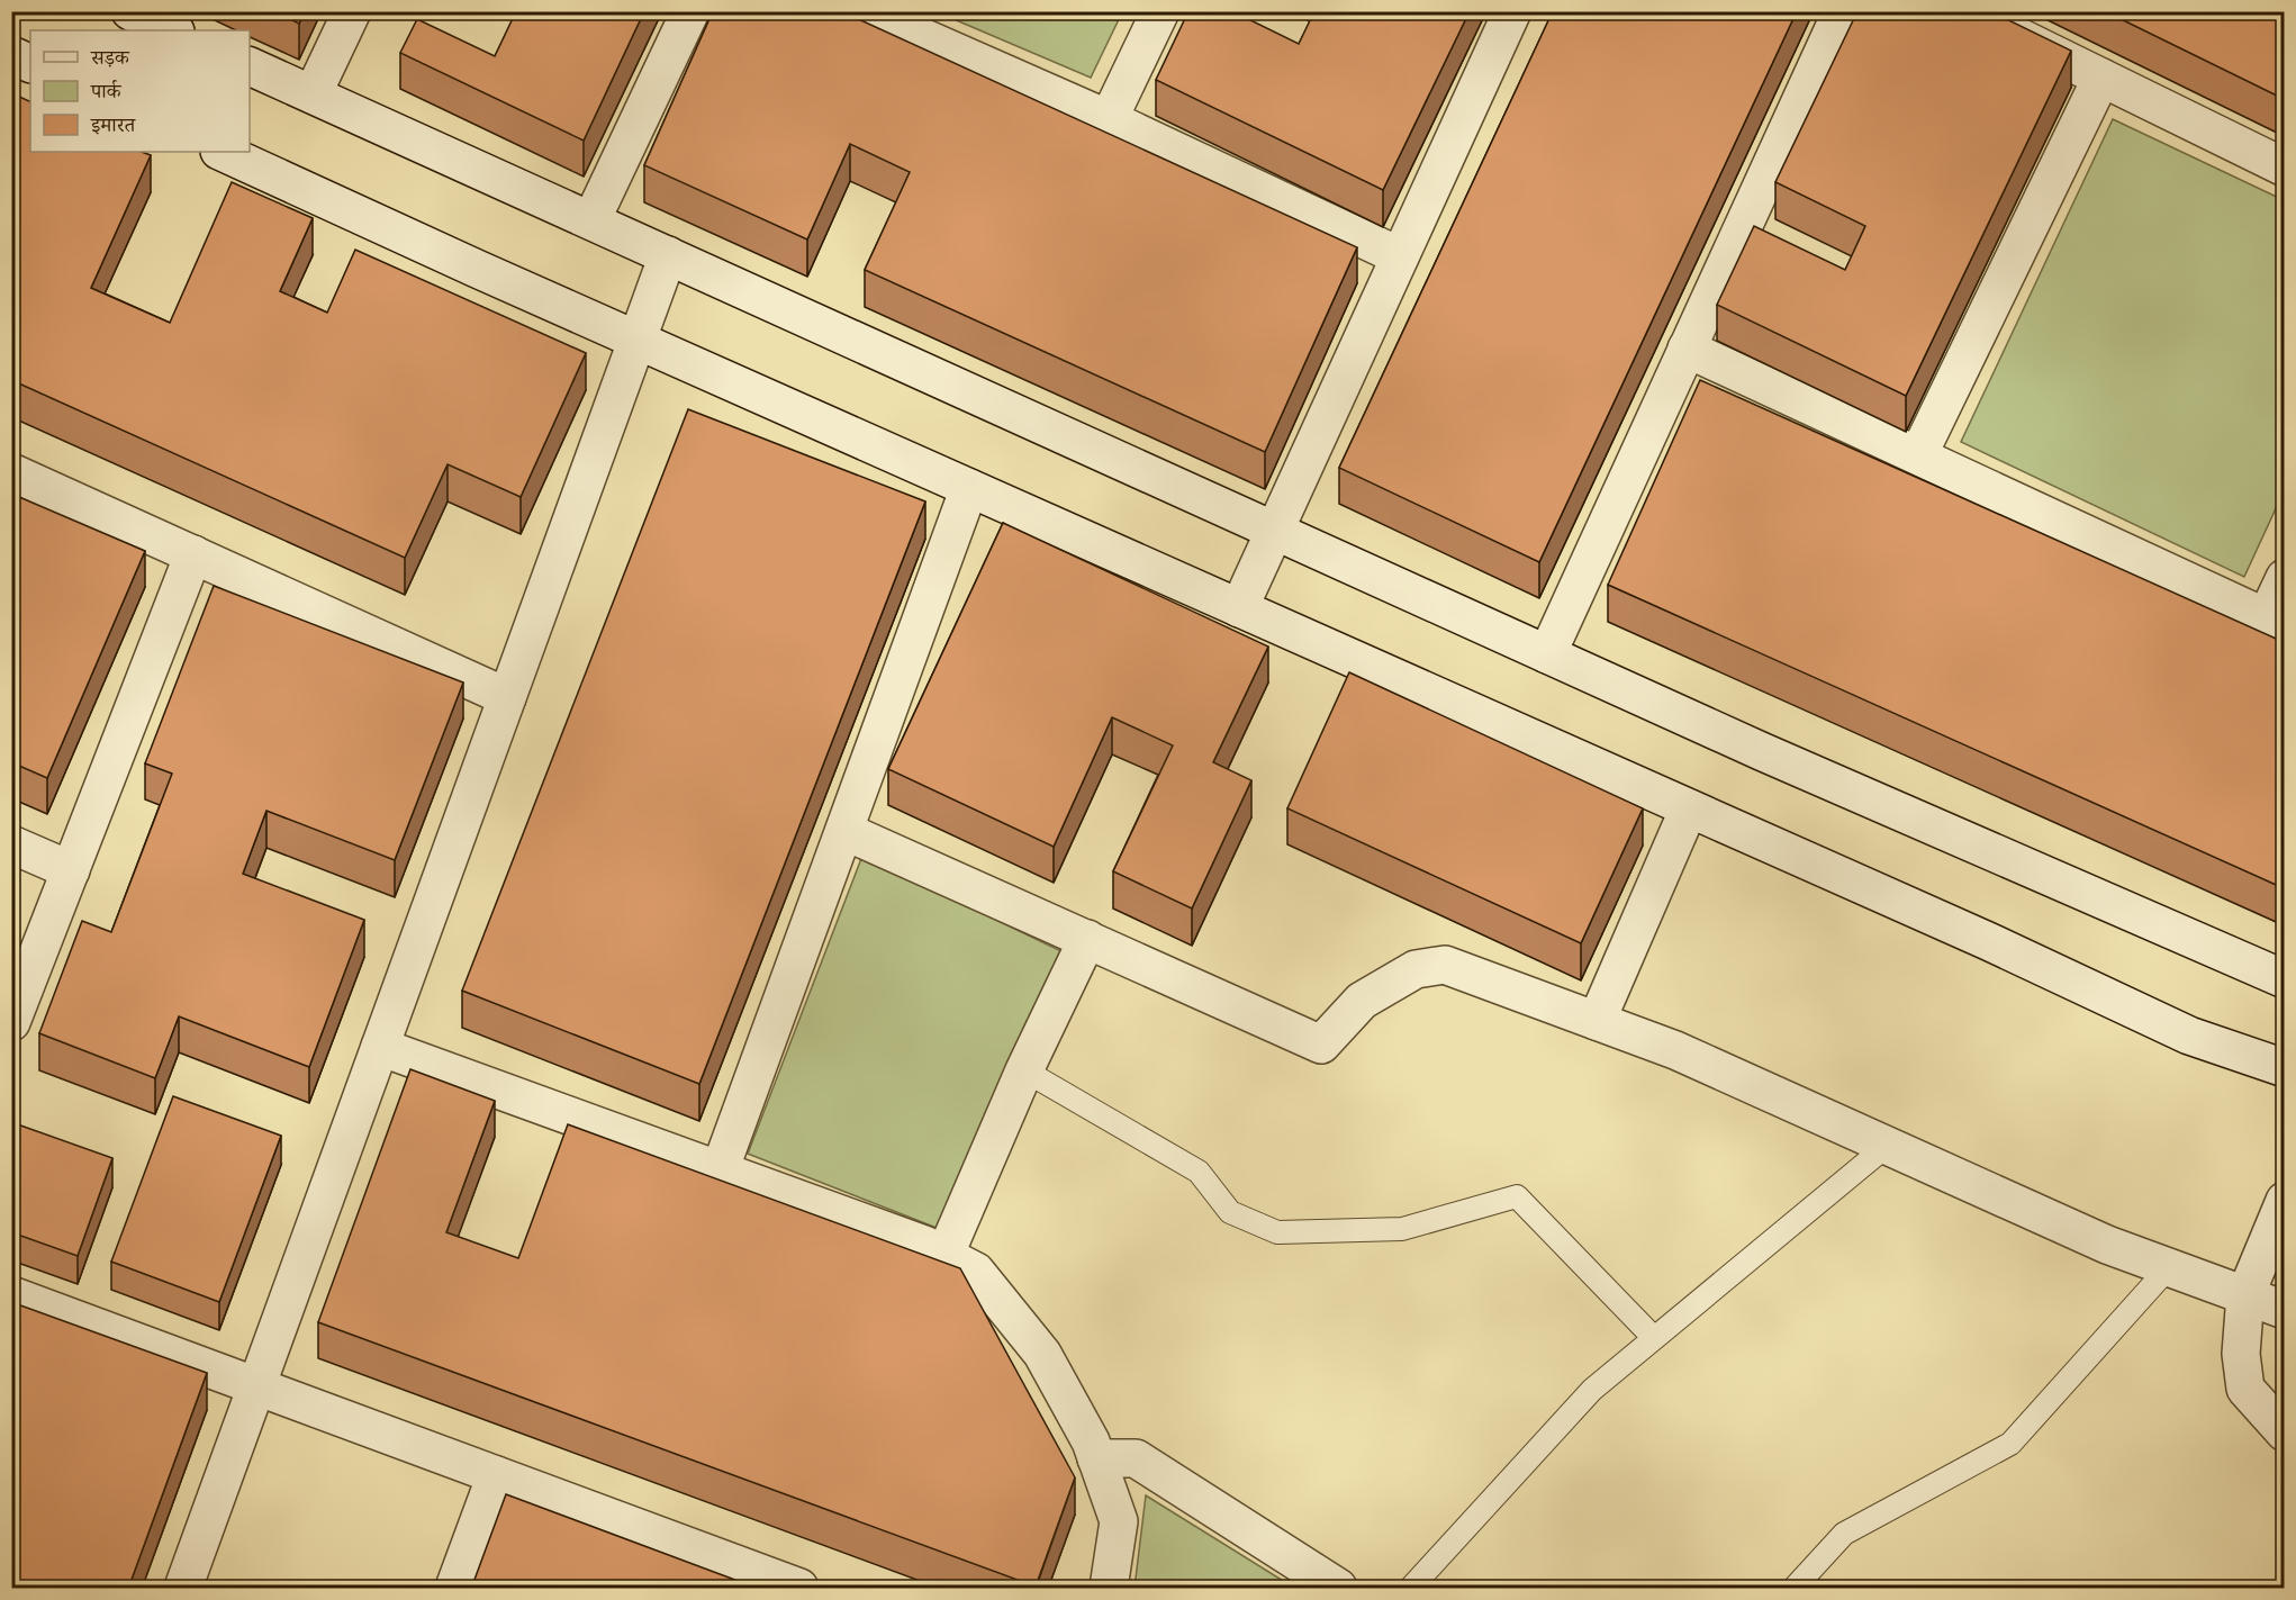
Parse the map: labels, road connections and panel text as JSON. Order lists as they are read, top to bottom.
{
  "legend": ["सड़क", "पार्क", "इमारत"]
}
